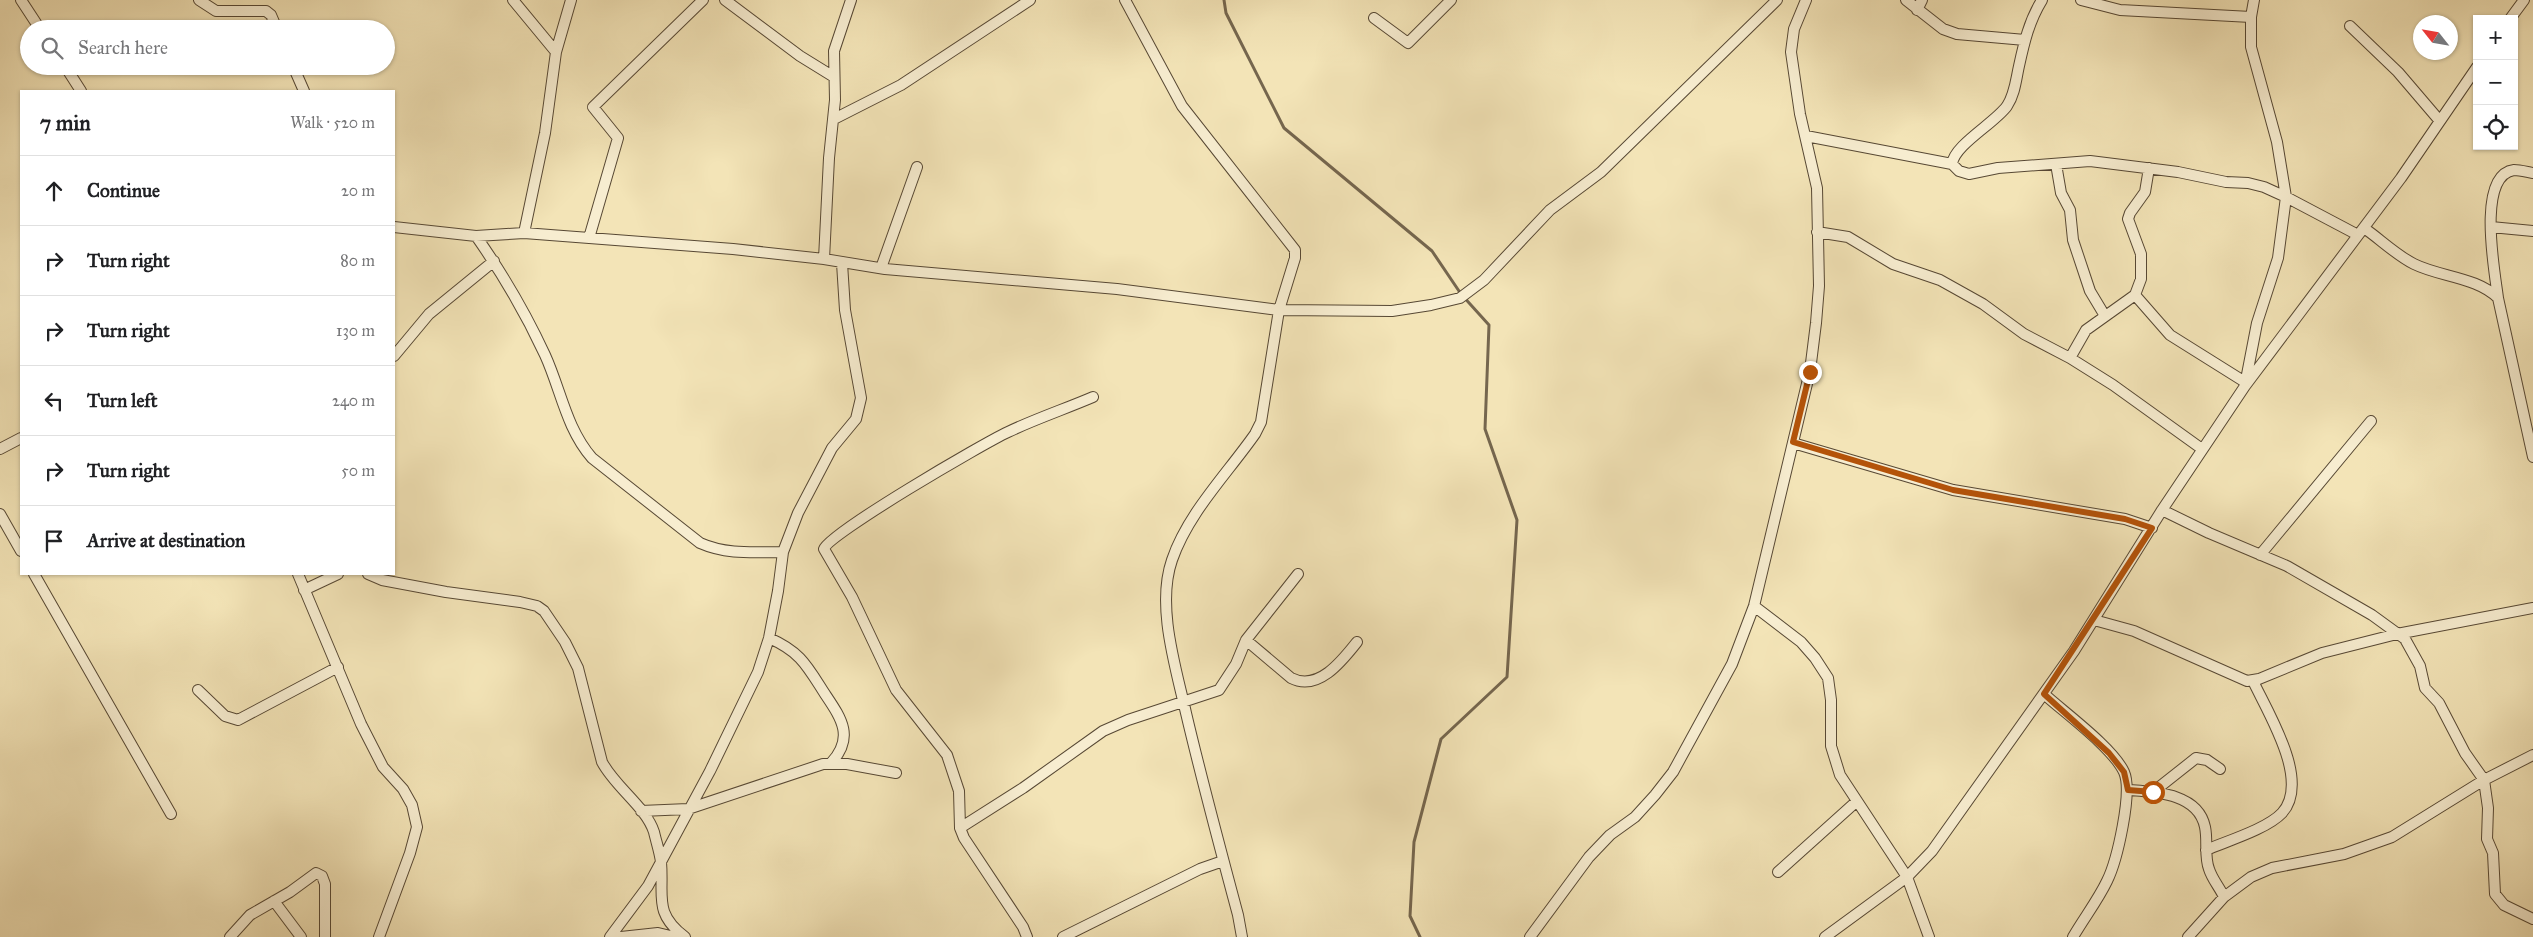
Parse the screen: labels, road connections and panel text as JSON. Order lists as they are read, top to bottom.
{
  "north": "top left",
  "page": {
    "map_buttons": ["+", "−"],
    "search": "Search here",
    "heading": ["7 min", "Walk · 520 m"],
    "list": [
      ["Continue", "20 m"],
      ["Turn right", "80 m"],
      ["Turn right", "130 m"],
      ["Turn left", "240 m"],
      ["Turn right", "50 m"],
      "Arrive at destination"
    ]
  }
}
